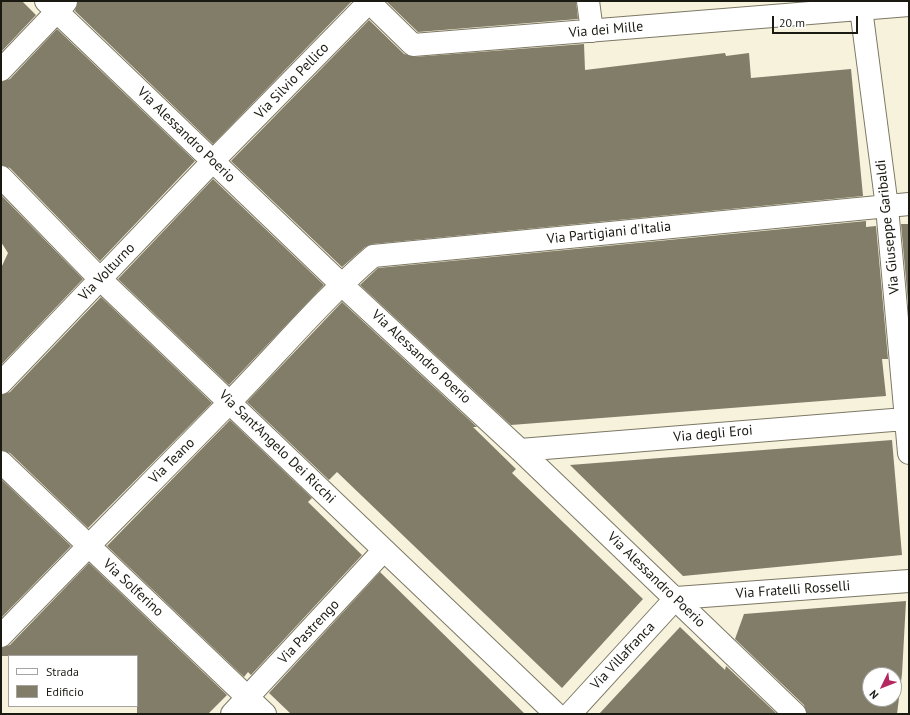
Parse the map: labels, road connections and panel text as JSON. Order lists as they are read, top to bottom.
{
  "streets": {
    "street": [
      "Via dei Mille",
      "Via Silvio Pellico",
      "Via Alessandro Poerio",
      "Via Giuseppe Garibaldi",
      "Via Partigiani d'Italia",
      "Via Volturno",
      "Via degli Eroi",
      "Via Sant'Angelo Dei Ricchi",
      "Via Teano",
      "Via Solferino",
      "Via Fratelli Rosselli",
      "Via Pastrengo",
      "Via Villafranca"
    ]
  },
  "crossings": [
    ["Via dei Mille", "Via Silvio Pellico"],
    ["Via dei Mille", "Via Giuseppe Garibaldi"],
    ["Via Silvio Pellico", "Via Alessandro Poerio"],
    ["Via Silvio Pellico", "Via Volturno"],
    ["Via Alessandro Poerio", "Via Partigiani d'Italia"],
    ["Via Alessandro Poerio", "Via Volturno"],
    ["Via Alessandro Poerio", "Via degli Eroi"],
    ["Via Alessandro Poerio", "Via Teano"],
    ["Via Alessandro Poerio", "Via Fratelli Rosselli"],
    ["Via Alessandro Poerio", "Via Villafranca"],
    ["Via Giuseppe Garibaldi", "Via Partigiani d'Italia"],
    ["Via Giuseppe Garibaldi", "Via degli Eroi"],
    ["Via Partigiani d'Italia", "Via Teano"],
    ["Via Volturno", "Via Sant'Angelo Dei Ricchi"],
    ["Via Sant'Angelo Dei Ricchi", "Via Teano"],
    ["Via Sant'Angelo Dei Ricchi", "Via Pastrengo"],
    ["Via Teano", "Via Solferino"],
    ["Via Solferino", "Via Pastrengo"],
    ["Via Fratelli Rosselli", "Via Villafranca"]
  ],
  "legend": ["Strada", "Edificio"],
  "scale_bar": "20 m",
  "north": "bottom left"
}
